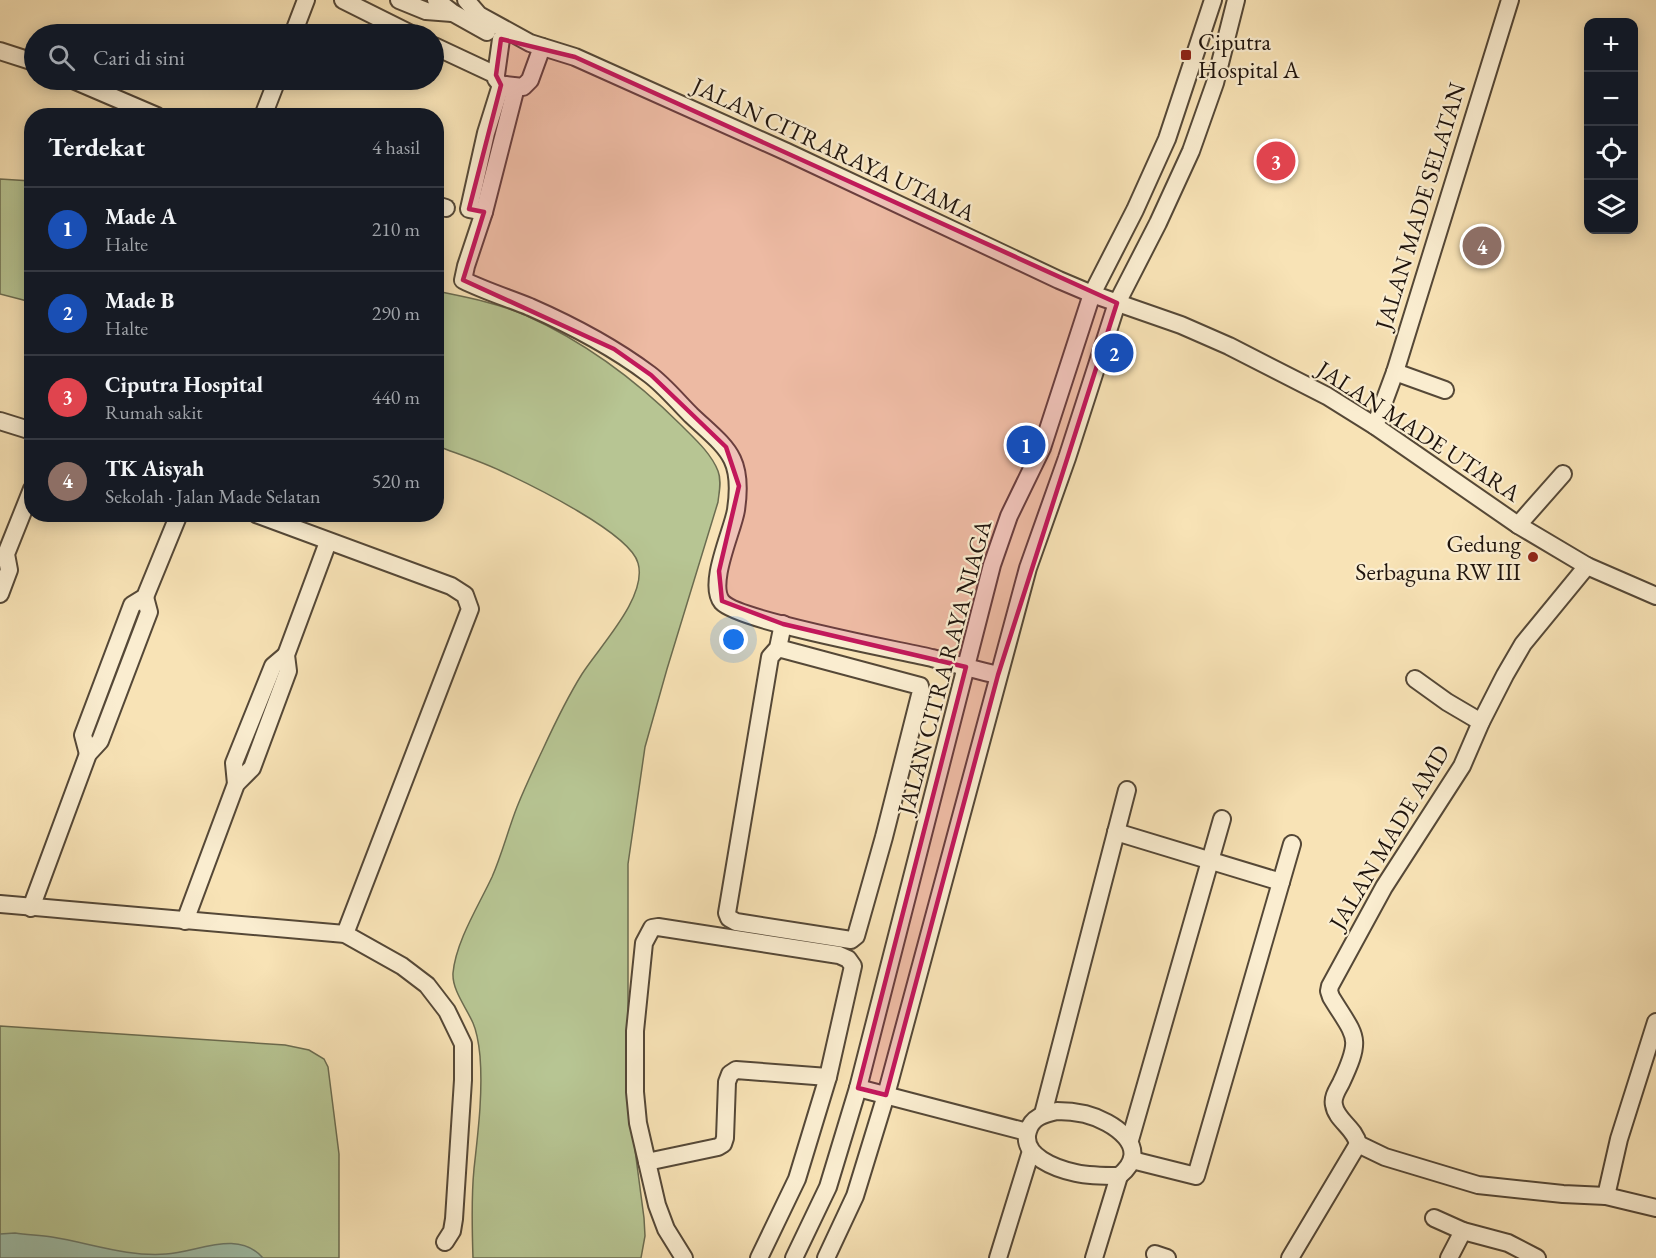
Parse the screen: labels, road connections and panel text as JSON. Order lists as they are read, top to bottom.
{
  "streets": {
    "street": [
      "JALAN CITRARAYA UTAMA",
      "JALAN MADE SELATAN",
      "JALAN MADE UTARA",
      "JALAN CITRA RAYA NIAGA",
      "JALAN MADE AMD"
    ]
  },
  "crossings": [
    ["JALAN CITRARAYA UTAMA", "JALAN MADE UTARA"],
    ["JALAN CITRARAYA UTAMA", "JALAN CITRA RAYA NIAGA"],
    ["JALAN MADE SELATAN", "JALAN MADE UTARA"],
    ["JALAN MADE UTARA", "JALAN MADE AMD"]
  ],
  "places": {
    "transit": ["Ciputra Hospital A"],
    "other": ["Gedung Serbaguna RW III"]
  },
  "page": {
    "map_buttons": ["+", "−"],
    "search": "Cari di sini",
    "heading": ["Terdekat", "4 hasil"],
    "pins": [
      "3",
      "4",
      "2",
      "1"
    ],
    "list": [
      {
        "mark": "1",
        "name": "Made A",
        "note": "Halte",
        "value": "210 m"
      },
      {
        "mark": "2",
        "name": "Made B",
        "note": "Halte",
        "value": "290 m"
      },
      {
        "mark": "3",
        "name": "Ciputra Hospital",
        "note": "Rumah sakit",
        "value": "440 m"
      },
      {
        "mark": "4",
        "name": "TK Aisyah",
        "note": "Sekolah · Jalan Made Selatan",
        "value": "520 m"
      }
    ]
  }
}
